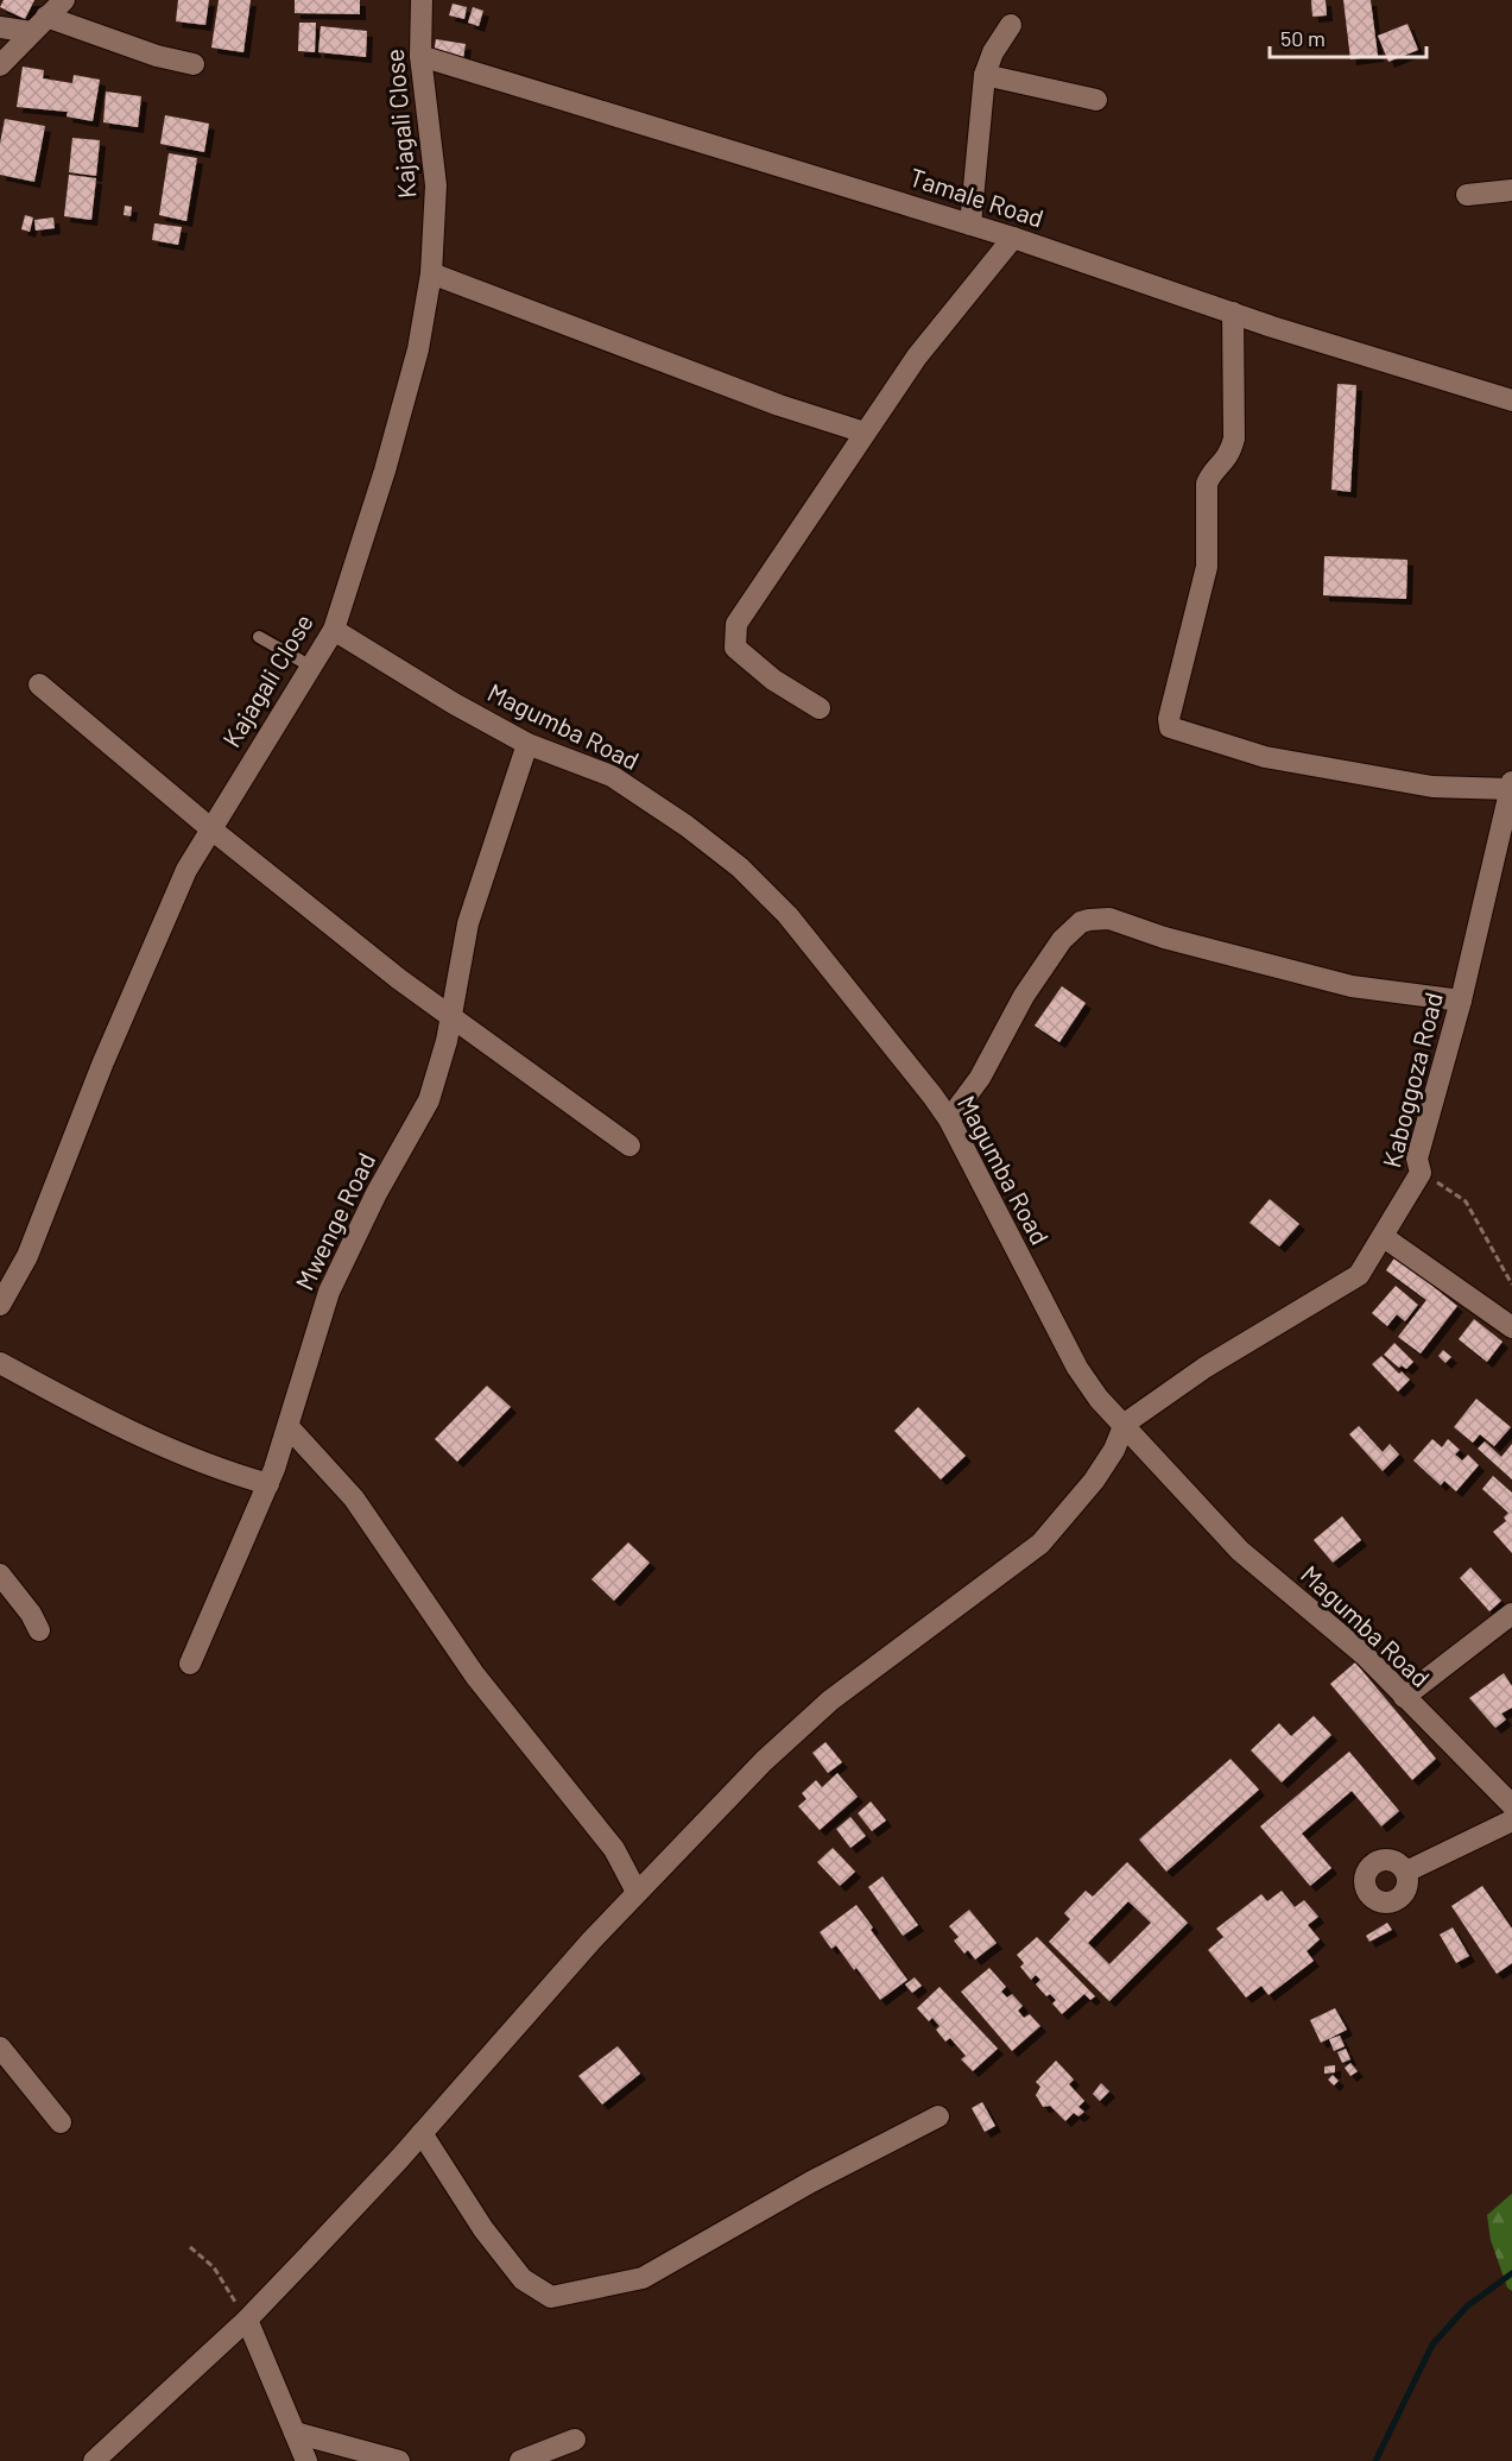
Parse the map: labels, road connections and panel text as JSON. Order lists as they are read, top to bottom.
{
  "streets": {
    "street": [
      "Kajagali Close",
      "Tamale Road",
      "Magumba Road",
      "Kaboggoza Road",
      "Mwenge Road"
    ]
  },
  "crossings": [
    ["Kajagali Close", "Tamale Road"],
    ["Kajagali Close", "Magumba Road"],
    ["Magumba Road", "Kaboggoza Road"],
    ["Magumba Road", "Mwenge Road"]
  ],
  "scale_bar": "50 m"
}
